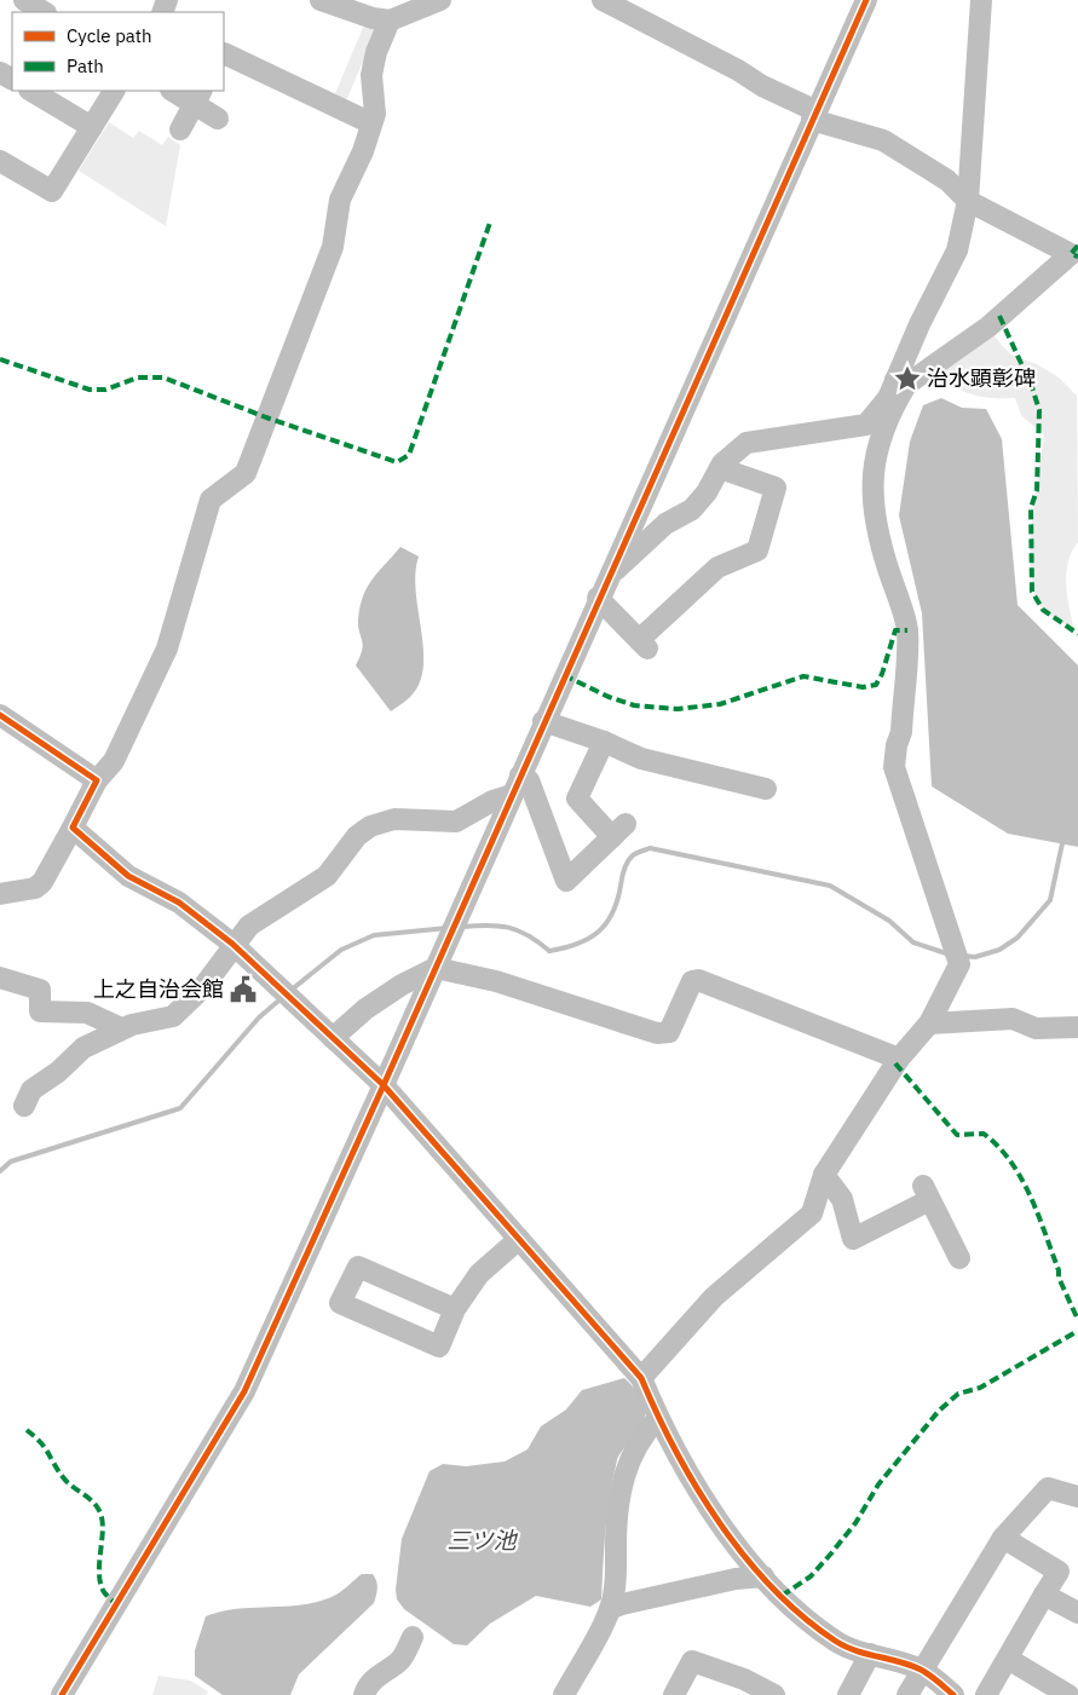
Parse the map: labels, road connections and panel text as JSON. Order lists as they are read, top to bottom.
{
  "water": ["三ツ池"],
  "places": {
    "place": ["治水顕彰碑"],
    "public building": ["上之自治会館"]
  },
  "legend": ["Cycle path", "Path"]
}
